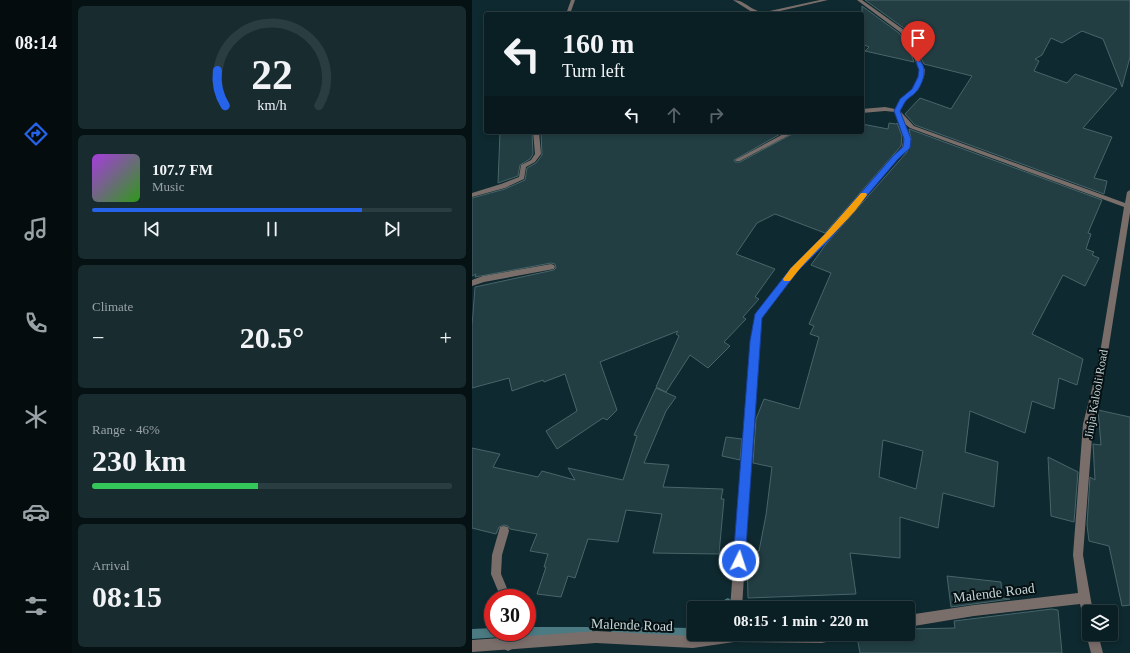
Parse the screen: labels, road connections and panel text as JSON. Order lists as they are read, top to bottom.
{
  "streets": {
    "street": ["Jinja Kalooli Road", "Malende Road"]
  },
  "crossings": [
    ["Jinja Kalooli Road", "Malende Road"]
  ],
  "page": {
    "tabs": "08:14",
    "turn": ["160 m", "Turn left"],
    "song": ["107.7 FM", "Music"],
    "tile": [
      "Climate",
      ["Range · 46%", "230 km"],
      ["Arrival", "08:15"]
    ],
    "heat": ["−", "20.5°", "+"],
    "limit": "30",
    "trip": "08:15 · 1 min · 220 m",
    "gauge": ["22", "km/h"]
  }
}
